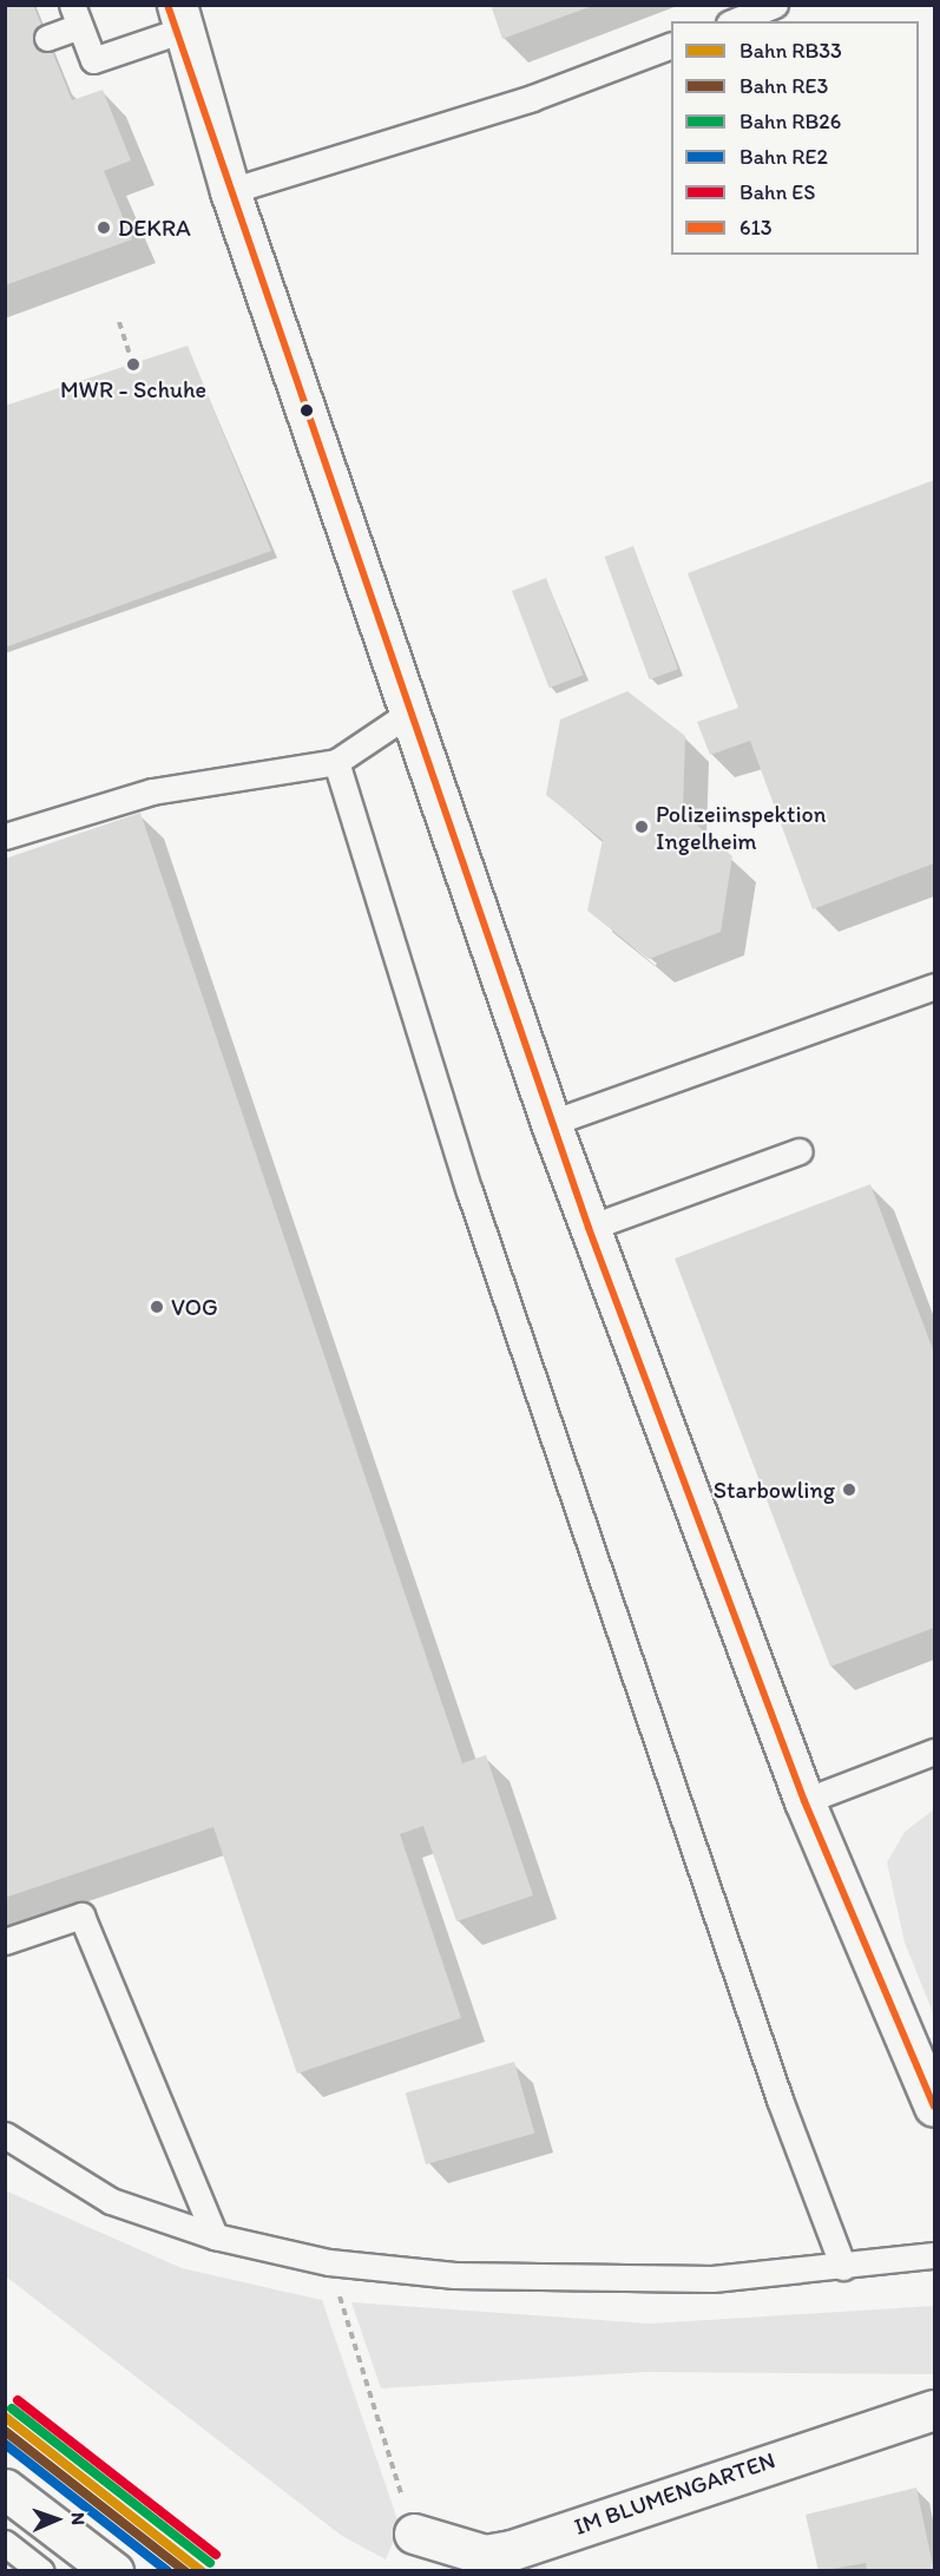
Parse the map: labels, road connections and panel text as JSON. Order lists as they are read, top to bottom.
{
  "streets": {
    "main road": ["IM BLUMENGARTEN"]
  },
  "places": [
    "DEKRA",
    "MWR - Schuhe",
    "Polizeiinspektion Ingelheim",
    "VOG",
    "Starbowling"
  ],
  "lines": [
    "transit line 613",
    "rail line ES",
    "rail line RB26",
    "rail line RB33",
    "rail line RE3",
    "rail line RE2"
  ],
  "legend": [
    "Bahn RB33",
    "Bahn RE3",
    "Bahn RB26",
    "Bahn RE2",
    "Bahn ES",
    "613"
  ],
  "north": "right"
}
